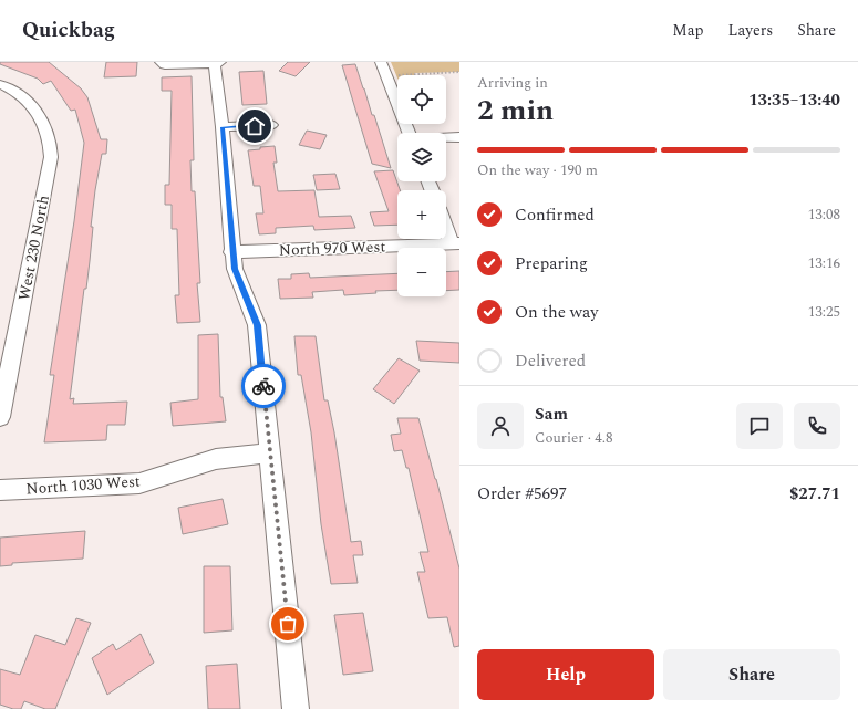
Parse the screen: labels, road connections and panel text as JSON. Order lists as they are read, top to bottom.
{
  "streets": {
    "street": ["West 230 North", "North 970 West", "North 1030 West"]
  },
  "page": {
    "header": "Quickbag",
    "nav": ["Map", "Layers", "Share"],
    "heading": ["2 min", "Arriving in", "13:35–13:40"],
    "panel": [
      "Sam",
      "Courier · 4.8",
      "Order #5697",
      "$27.71"
    ],
    "map_buttons": ["+", "−"],
    "bar": "On the way · 190 m",
    "list": [
      ["Confirmed", "13:08"],
      ["Preparing", "13:16"],
      ["On the way", "13:25"],
      "Delivered"
    ],
    "buttons": ["Help", "Share"]
  }
}
